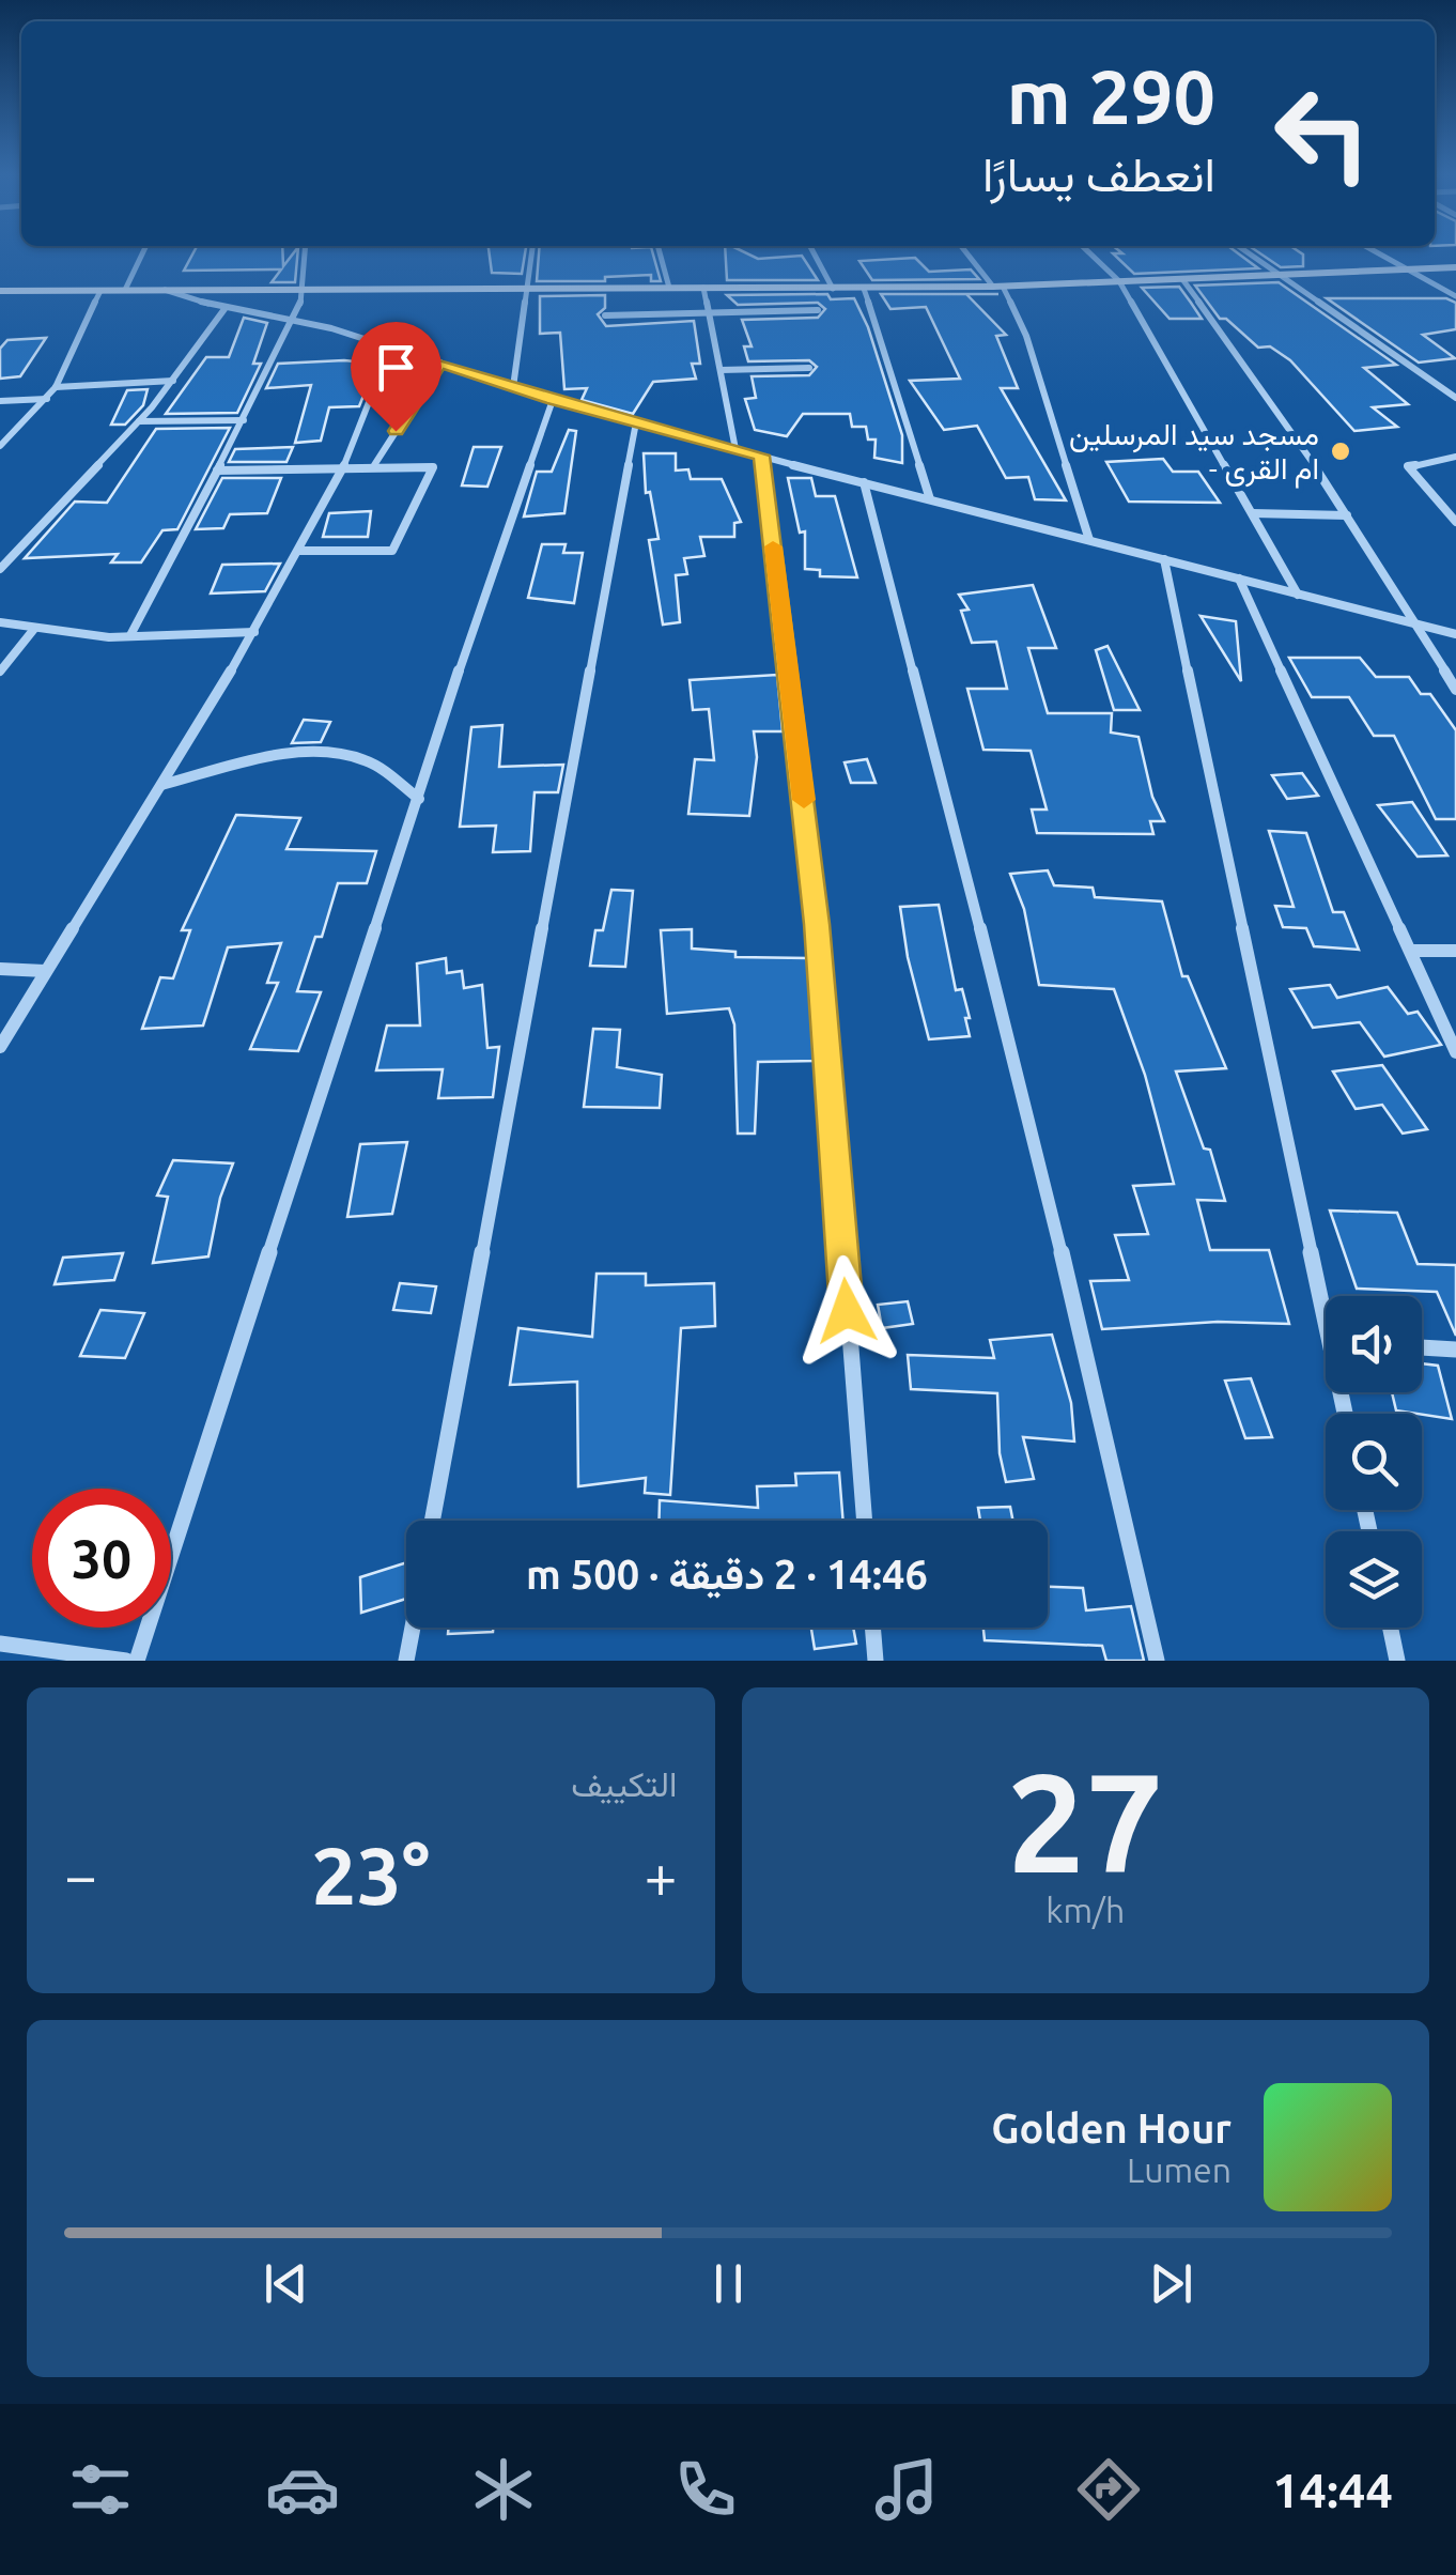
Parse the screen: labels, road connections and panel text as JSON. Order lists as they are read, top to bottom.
{
  "places": ["مسجد سيد المرسلين - ام القرى"],
  "page": {
    "turn": ["290 m", "انعطف يسارًا"],
    "limit": "30",
    "trip": "14:46 · 2 دقيقة · 500 m",
    "tile": [
      ["27", "km/h"],
      "التكييف"
    ],
    "heat": ["−", "23°", "+"],
    "song": ["Golden Hour", "Lumen"],
    "tabs": "14:44"
  }
}
